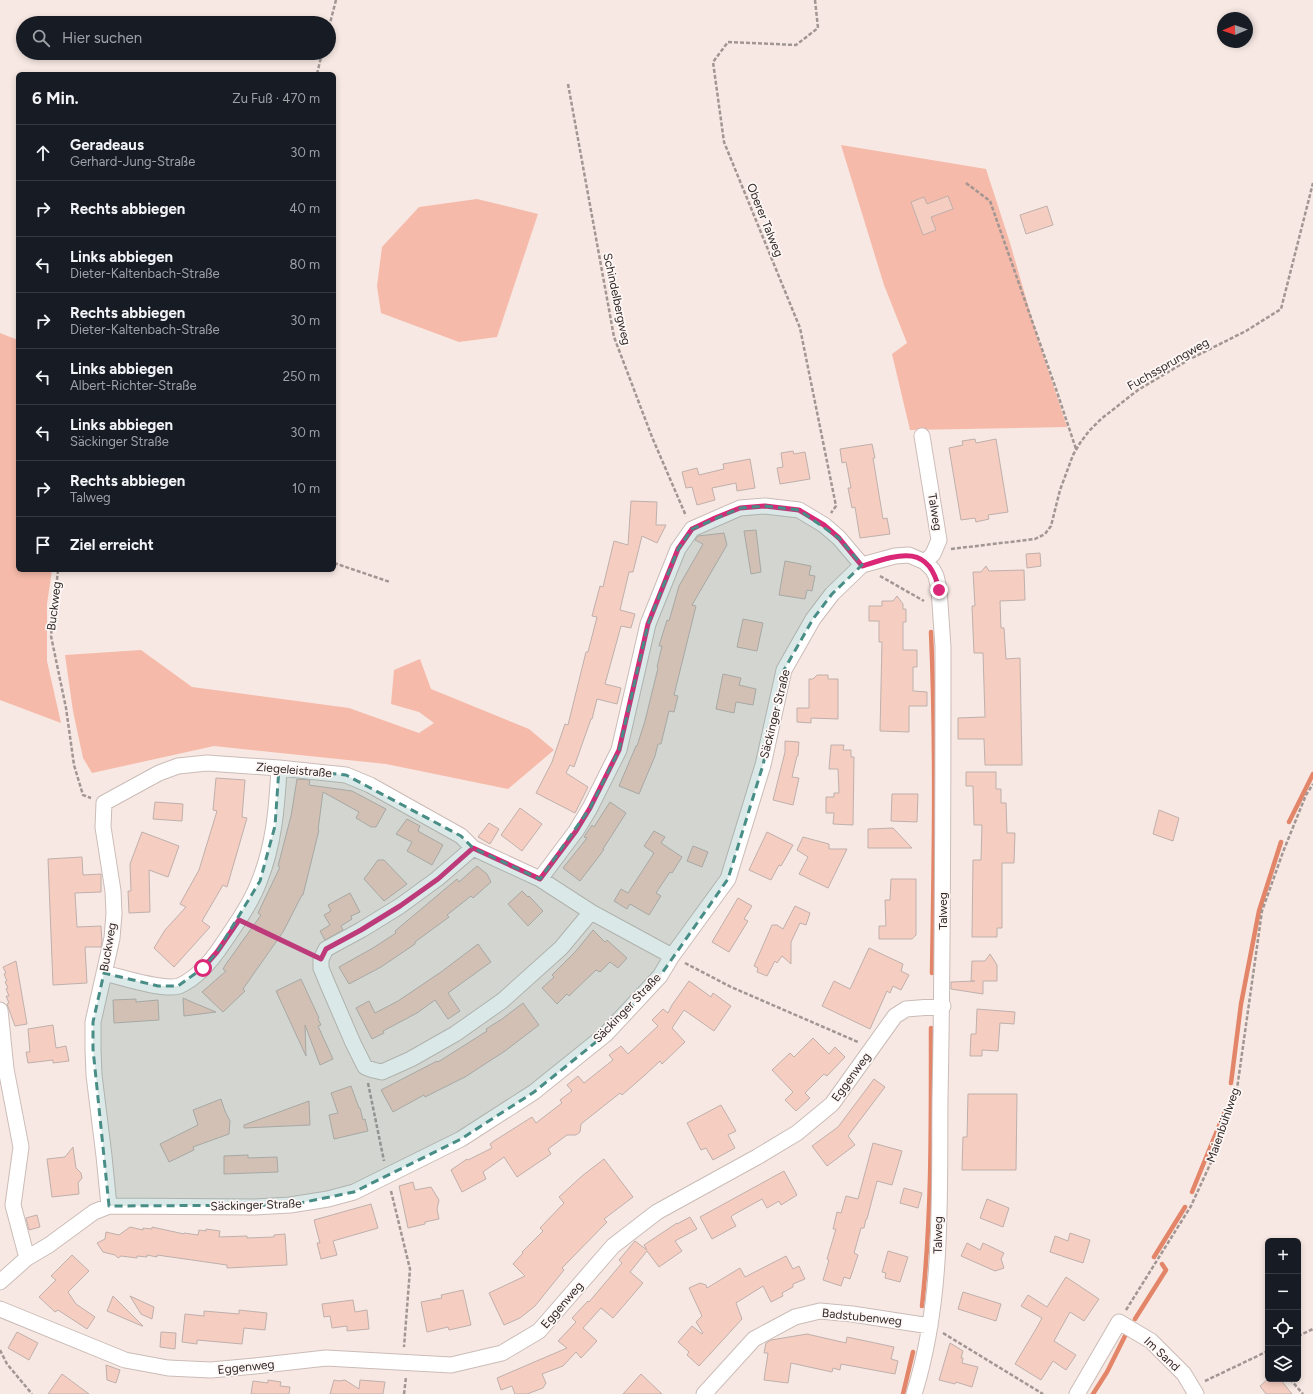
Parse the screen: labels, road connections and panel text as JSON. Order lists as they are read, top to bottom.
{
  "streets": {
    "street": [
      "Talweg",
      "Buckweg",
      "Säckinger Straße",
      "Ziegeleistraße",
      "Eggenweg",
      "Badstubenweg",
      "Im Sand"
    ],
    "path": [
      "Oberer Talweg",
      "Schindelbergweg",
      "Fuchssprungweg",
      "Maienbühlweg"
    ]
  },
  "crossings": [
    ["Fuchssprungweg", "Talweg"],
    ["Talweg", "Säckinger Straße"],
    ["Talweg", "Eggenweg"],
    ["Talweg", "Badstubenweg"],
    ["Buckweg", "Säckinger Straße"],
    ["Buckweg", "Ziegeleistraße"],
    ["Säckinger Straße", "Ziegeleistraße"],
    ["Maienbühlweg", "Im Sand"]
  ],
  "north": "left",
  "page": {
    "search": "Hier suchen",
    "heading": ["6 Min.", "Zu Fuß · 470 m"],
    "list": [
      ["Geradeaus", "Gerhard-Jung-Straße", "30 m"],
      ["Rechts abbiegen", "40 m"],
      ["Links abbiegen", "Dieter-Kaltenbach-Straße", "80 m"],
      ["Rechts abbiegen", "Dieter-Kaltenbach-Straße", "30 m"],
      ["Links abbiegen", "Albert-Richter-Straße", "250 m"],
      ["Links abbiegen", "Säckinger Straße", "30 m"],
      ["Rechts abbiegen", "Talweg", "10 m"],
      "Ziel erreicht"
    ],
    "map_buttons": ["+", "−"]
  }
}
